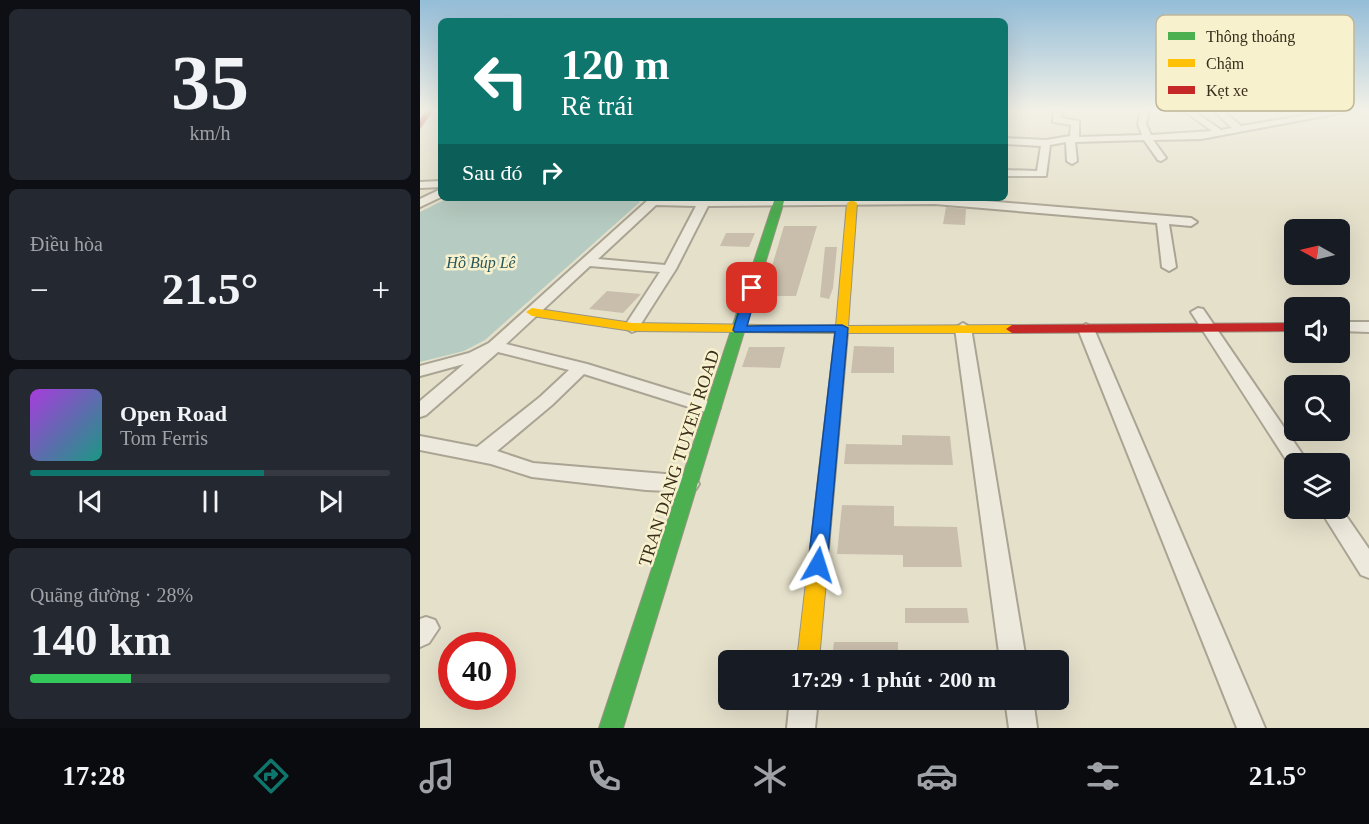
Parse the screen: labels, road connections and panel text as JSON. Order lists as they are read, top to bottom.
{
  "streets": {
    "street": ["TRAN DANG TUYEN ROAD"]
  },
  "water": ["Hồ Búp Lê"],
  "legend": ["Thông thoáng", "Chậm", "Kẹt xe"],
  "north": "left",
  "page": {
    "tile": [
      ["35", "km/h"],
      "Điều hòa",
      ["Quãng đường · 28%", "140 km"]
    ],
    "turn": ["120 m", "Rẽ trái"],
    "then": "Sau đó",
    "heat": ["−", "21.5°", "+"],
    "song": ["Open Road", "Tom Ferris"],
    "limit": "40",
    "trip": "17:29 · 1 phút · 200 m",
    "tabs": ["17:28", "21.5°"]
  }
}
